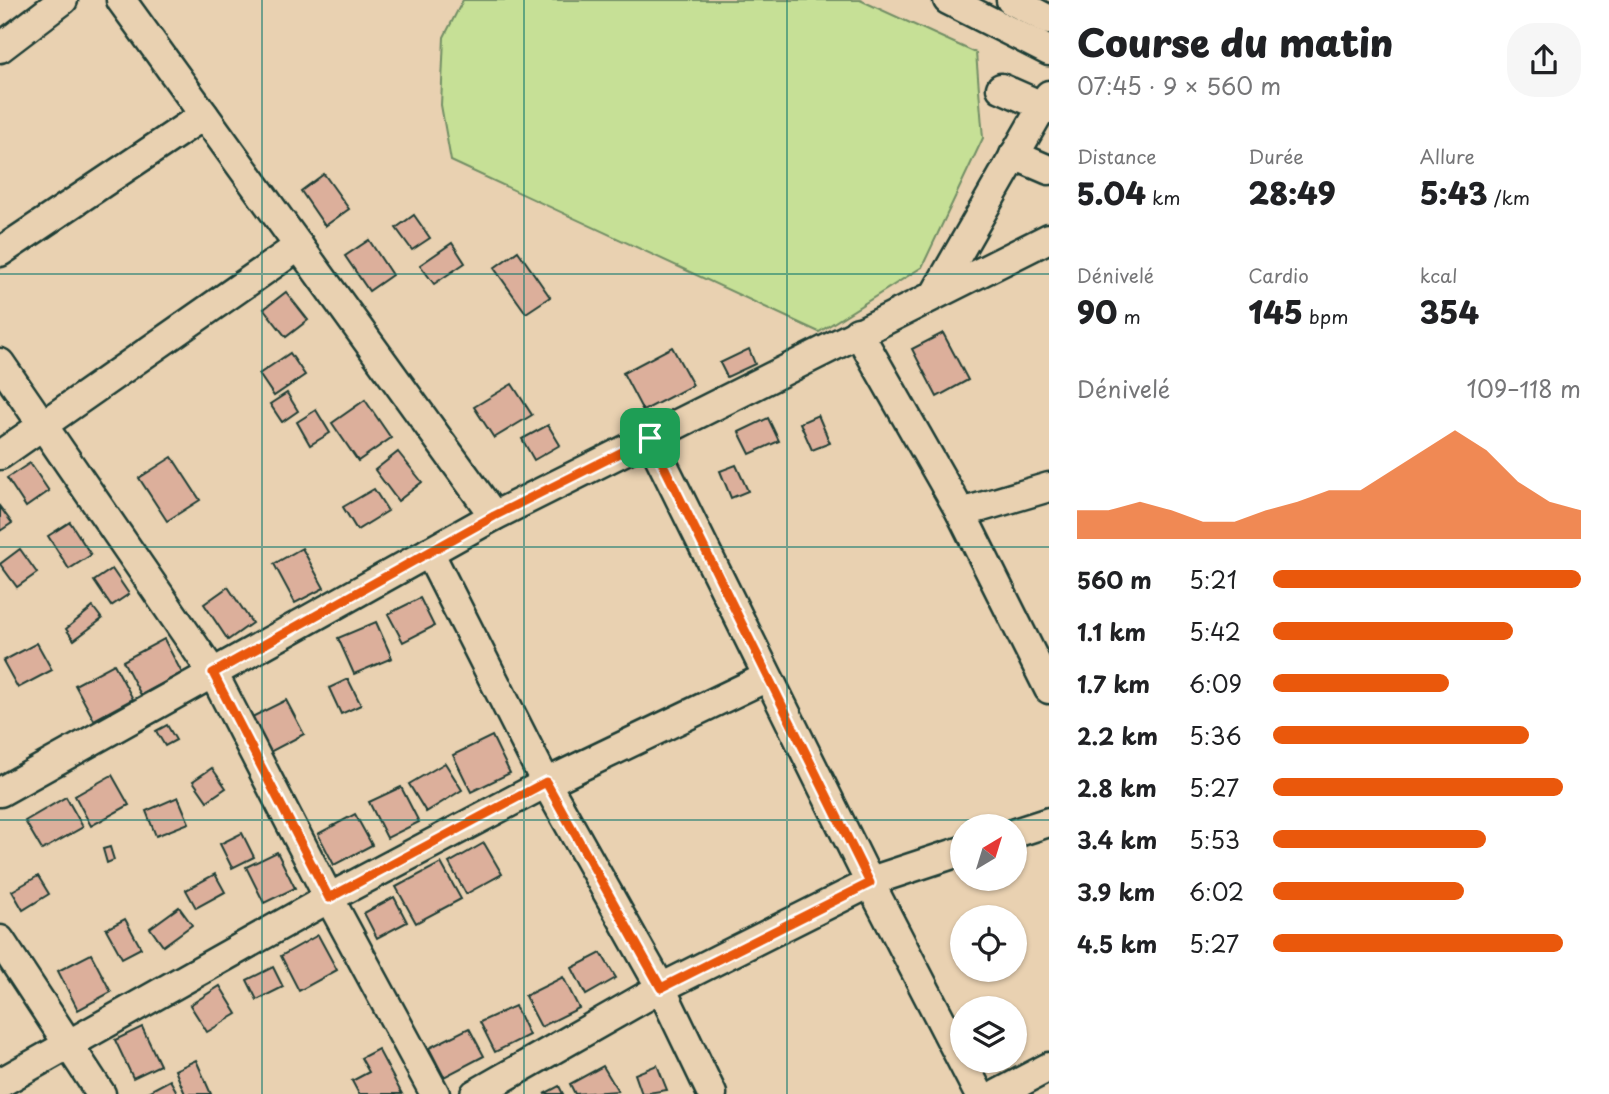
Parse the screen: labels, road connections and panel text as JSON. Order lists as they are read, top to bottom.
{
  "north": "top right",
  "page": {
    "heading": ["Course du matin", "07:45 · 9 × 560 m"],
    "stats": [
      ["Distance", "5.04 km"],
      ["Durée", "28:49"],
      ["Allure", "5:43 /km"],
      ["Dénivelé", "90 m"],
      ["Cardio", "145 bpm"],
      ["kcal", "354"]
    ],
    "chart": ["Dénivelé", "109–118 m"],
    "list": [
      {
        "name": "560 m",
        "note": "5:21"
      },
      {
        "name": "1.1 km",
        "note": "5:42"
      },
      {
        "name": "1.7 km",
        "note": "6:09"
      },
      {
        "name": "2.2 km",
        "note": "5:36"
      },
      {
        "name": "2.8 km",
        "note": "5:27"
      },
      {
        "name": "3.4 km",
        "note": "5:53"
      },
      {
        "name": "3.9 km",
        "note": "6:02"
      },
      {
        "name": "4.5 km",
        "note": "5:27"
      }
    ]
  }
}
